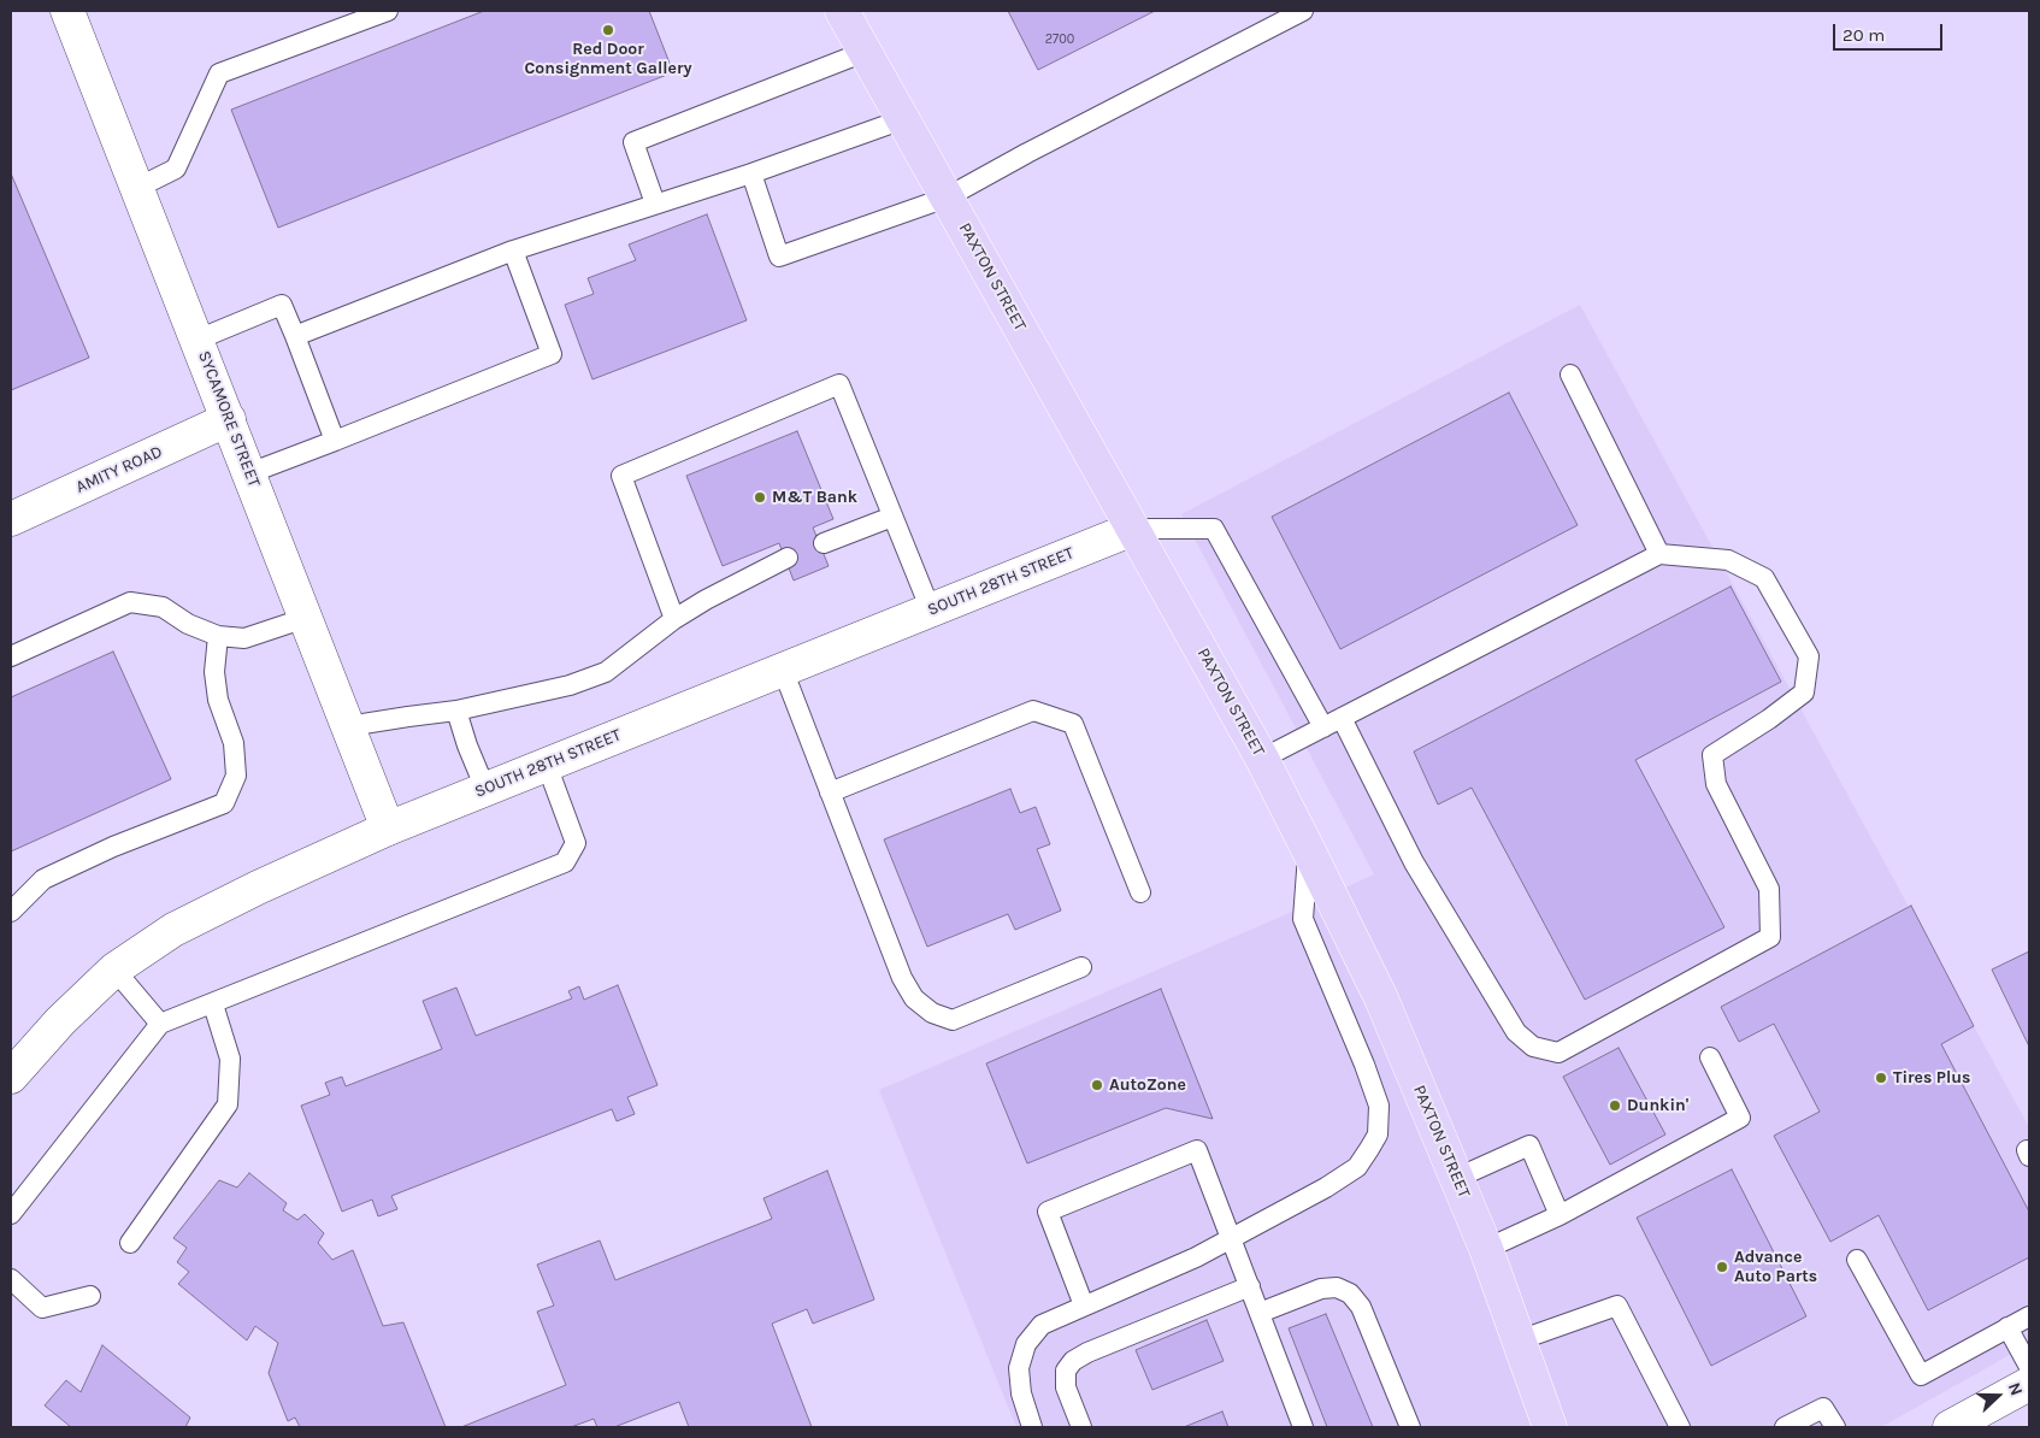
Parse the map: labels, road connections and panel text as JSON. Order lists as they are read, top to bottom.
{
  "streets": {
    "main road": [
      "PAXTON STREET",
      "SYCAMORE STREET",
      "AMITY ROAD",
      "SOUTH 28TH STREET"
    ]
  },
  "crossings": [
    ["PAXTON STREET", "SOUTH 28TH STREET"],
    ["SYCAMORE STREET", "AMITY ROAD"],
    ["SYCAMORE STREET", "SOUTH 28TH STREET"]
  ],
  "places": [
    "Red Door Consignment Gallery",
    "M&T Bank",
    "Tires Plus",
    "AutoZone",
    "Dunkin'",
    "Advance Auto Parts"
  ],
  "house_numbers": ["2700"],
  "scale_bar": "20 m",
  "north": "right"
}
